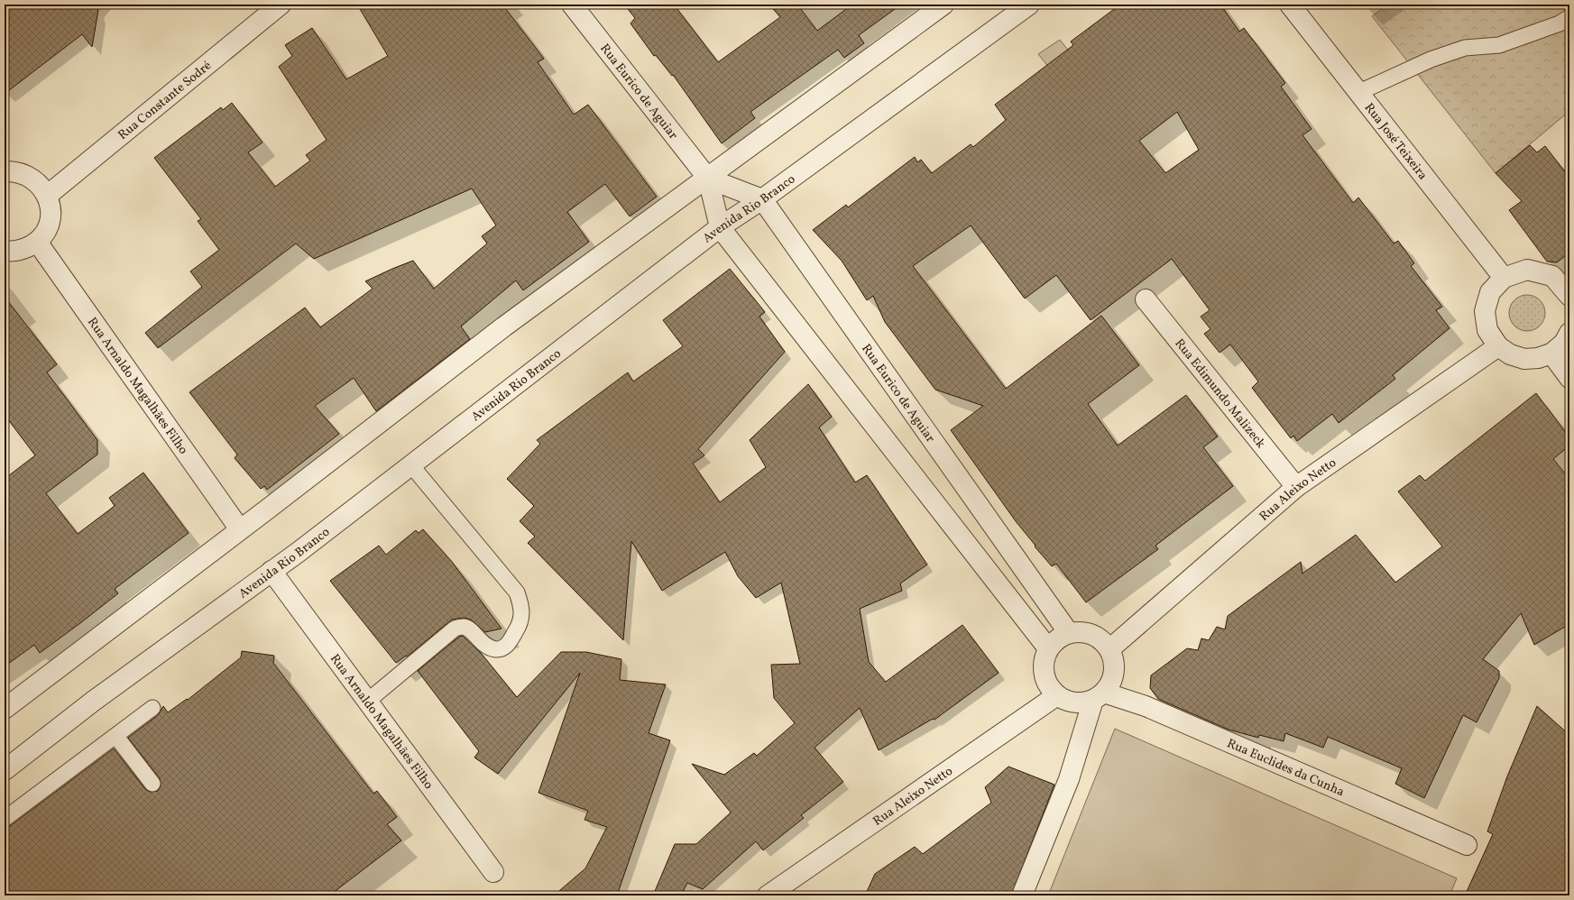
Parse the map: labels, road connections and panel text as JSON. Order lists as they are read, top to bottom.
{
  "streets": {
    "street": [
      "Rua Eurico de Aguiar",
      "Rua Constante Sodré",
      "Rua José Teixeira",
      "Avenida Rio Branco",
      "Rua Arnaldo Magalhães Filho",
      "Rua Edimundo Malizeck",
      "Rua Aleixo Netto",
      "Rua Euclides da Cunha"
    ]
  },
  "crossings": [
    ["Rua Eurico de Aguiar", "Avenida Rio Branco"],
    ["Rua Eurico de Aguiar", "Rua Aleixo Netto"],
    ["Rua Eurico de Aguiar", "Rua Euclides da Cunha"],
    ["Avenida Rio Branco", "Rua Arnaldo Magalhães Filho"],
    ["Rua Edimundo Malizeck", "Rua Aleixo Netto"],
    ["Rua Aleixo Netto", "Rua Euclides da Cunha"]
  ]
}
